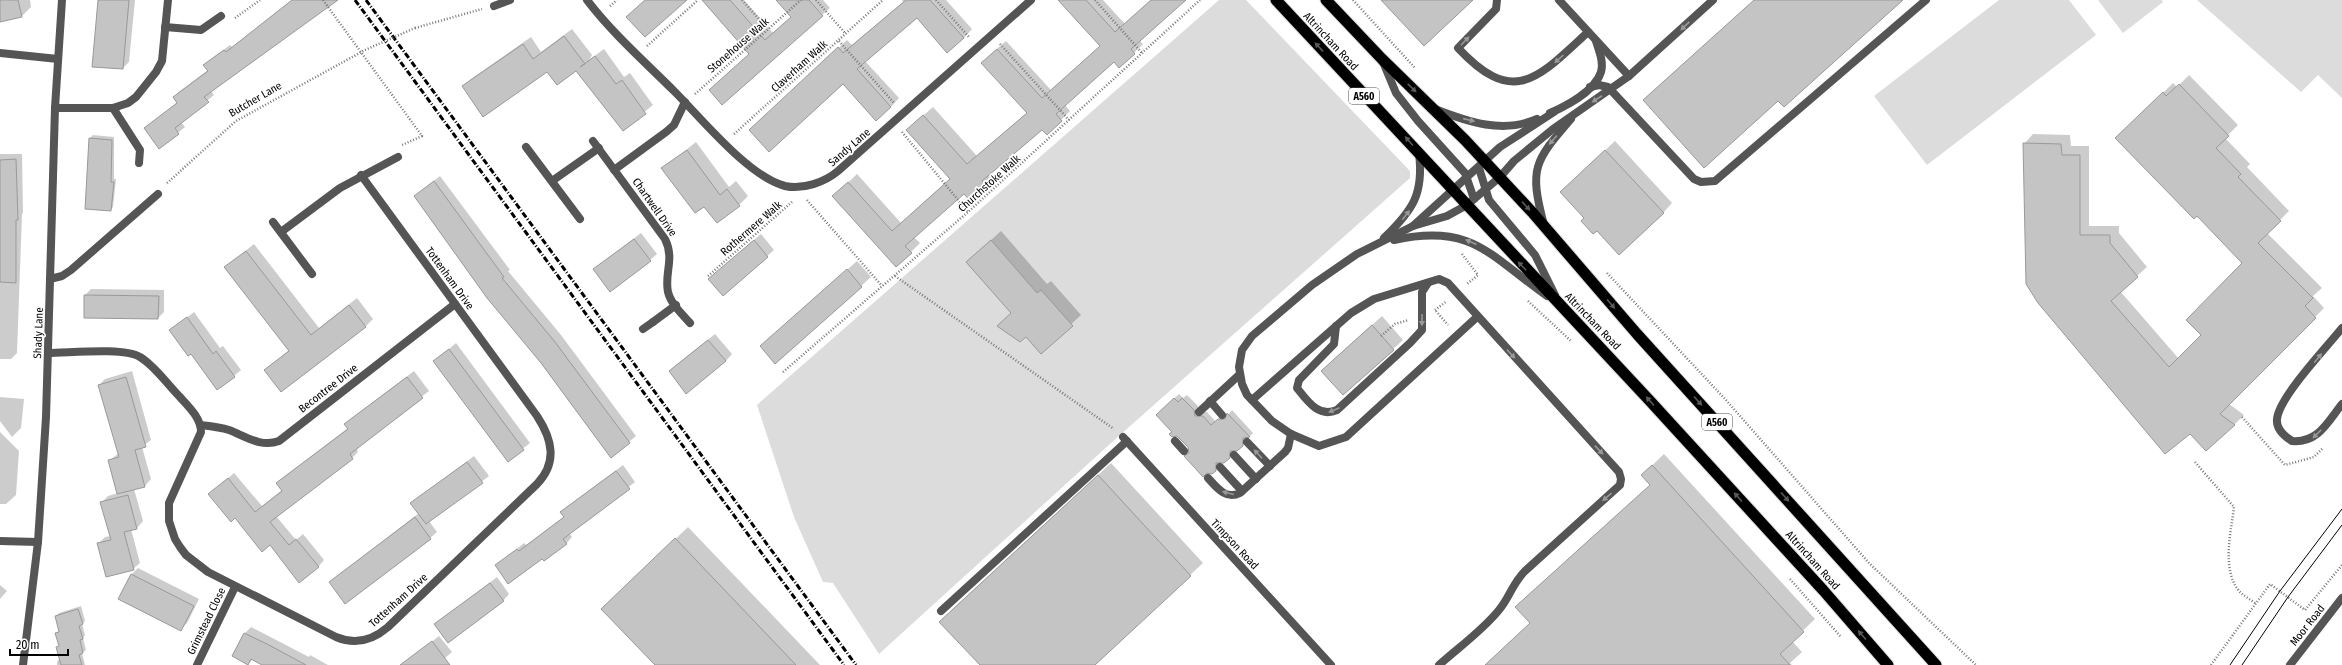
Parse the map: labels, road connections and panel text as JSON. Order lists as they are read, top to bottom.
{
  "streets": {
    "highway": ["Altrincham Road", "A560"],
    "street": [
      "Sandy Lane",
      "Chartwell Drive",
      "Tottenham Drive",
      "Shady Lane",
      "Becontree Drive",
      "Timpson Road",
      "Grimstead Close",
      "Moor Road"
    ],
    "path": [
      "Stonehouse Walk",
      "Claverham Walk",
      "Butcher Lane",
      "Churchstoke Walk",
      "Rothermere Walk"
    ]
  },
  "crossings": [
    ["Stonehouse Walk", "Sandy Lane"],
    ["Claverham Walk", "Sandy Lane"],
    ["Sandy Lane", "Rothermere Walk"],
    ["Tottenham Drive", "Becontree Drive"],
    ["Tottenham Drive", "Grimstead Close"]
  ],
  "scale_bar": "20 m"
}
